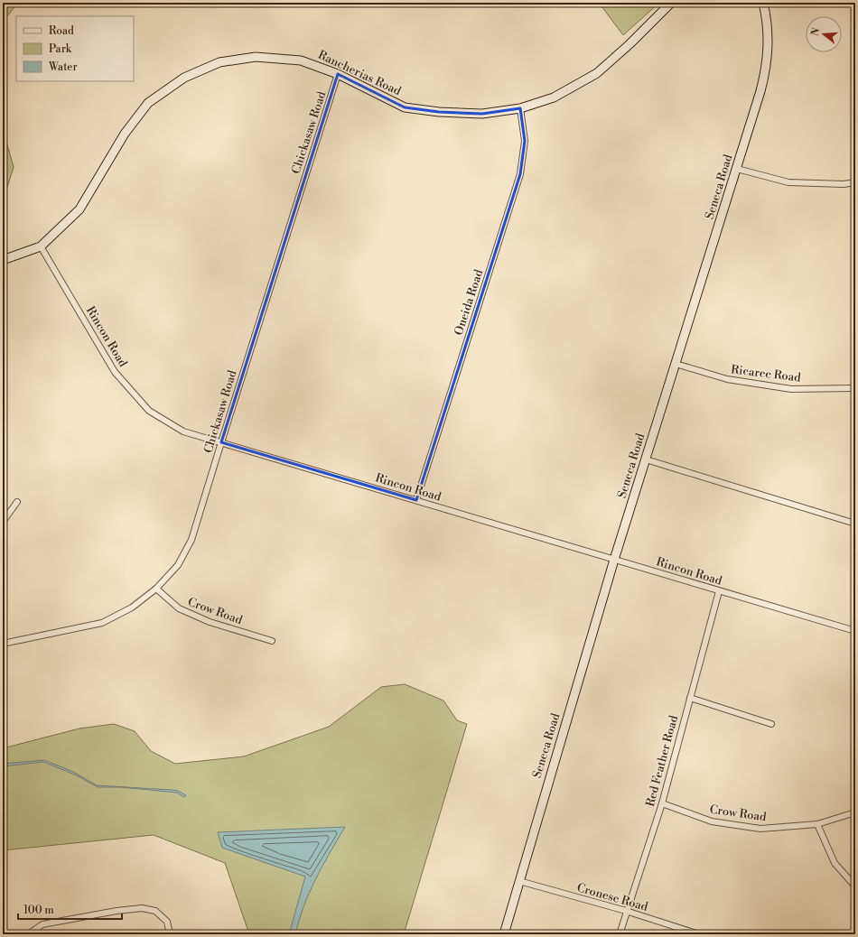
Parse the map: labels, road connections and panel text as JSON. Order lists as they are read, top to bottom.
{
  "streets": {
    "street": [
      "Rancherias Road",
      "Chickasaw Road",
      "Seneca Road",
      "Oneida Road",
      "Rincon Road",
      "Ricaree Road",
      "Crow Road",
      "Red Feather Road",
      "Cronese Road"
    ]
  },
  "crossings": [
    ["Rancherias Road", "Chickasaw Road"],
    ["Rancherias Road", "Oneida Road"],
    ["Rancherias Road", "Rincon Road"],
    ["Chickasaw Road", "Rincon Road"],
    ["Chickasaw Road", "Crow Road"],
    ["Seneca Road", "Rincon Road"],
    ["Seneca Road", "Ricaree Road"],
    ["Seneca Road", "Cronese Road"],
    ["Oneida Road", "Rincon Road"],
    ["Rincon Road", "Red Feather Road"],
    ["Crow Road", "Red Feather Road"],
    ["Red Feather Road", "Cronese Road"]
  ],
  "legend": ["Road", "Park", "Water"],
  "scale_bar": "100 m",
  "north": "left"
}
